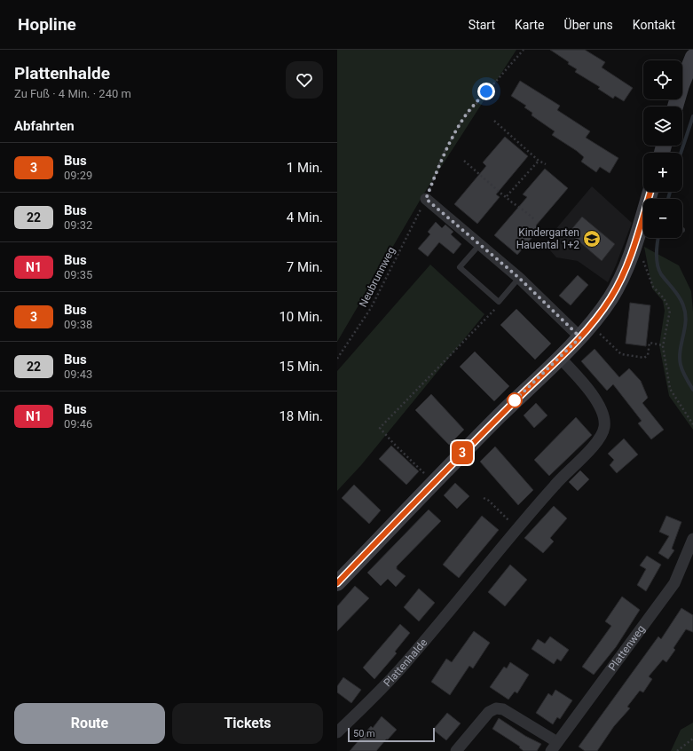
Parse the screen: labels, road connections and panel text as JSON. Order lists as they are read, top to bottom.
{
  "streets": {
    "street": ["Plattenweg", "Plattenhalde"],
    "path": ["Neubrunnweg"]
  },
  "places": {
    "school or university": ["Kindergarten Hauental 1+2"]
  },
  "lines": ["bus line 3"],
  "scale_bar": "50 m",
  "page": {
    "header": "Hopline",
    "nav": [
      "Start",
      "Karte",
      "Über uns",
      "Kontakt"
    ],
    "heading": [
      ["Plattenhalde", "Zu Fuß · 4 Min. · 240 m"],
      "Abfahrten"
    ],
    "on_map": "3",
    "map_buttons": ["+", "−"],
    "list": [
      {
        "mark": "3",
        "name": "Bus",
        "note": "09:29",
        "value": "1 Min."
      },
      {
        "mark": "22",
        "name": "Bus",
        "note": "09:32",
        "value": "4 Min."
      },
      {
        "mark": "N1",
        "name": "Bus",
        "note": "09:35",
        "value": "7 Min."
      },
      {
        "mark": "3",
        "name": "Bus",
        "note": "09:38",
        "value": "10 Min."
      },
      {
        "mark": "22",
        "name": "Bus",
        "note": "09:43",
        "value": "15 Min."
      },
      {
        "mark": "N1",
        "name": "Bus",
        "note": "09:46",
        "value": "18 Min."
      }
    ],
    "buttons": ["Route", "Tickets"],
    "scale": "50 m"
  }
}
